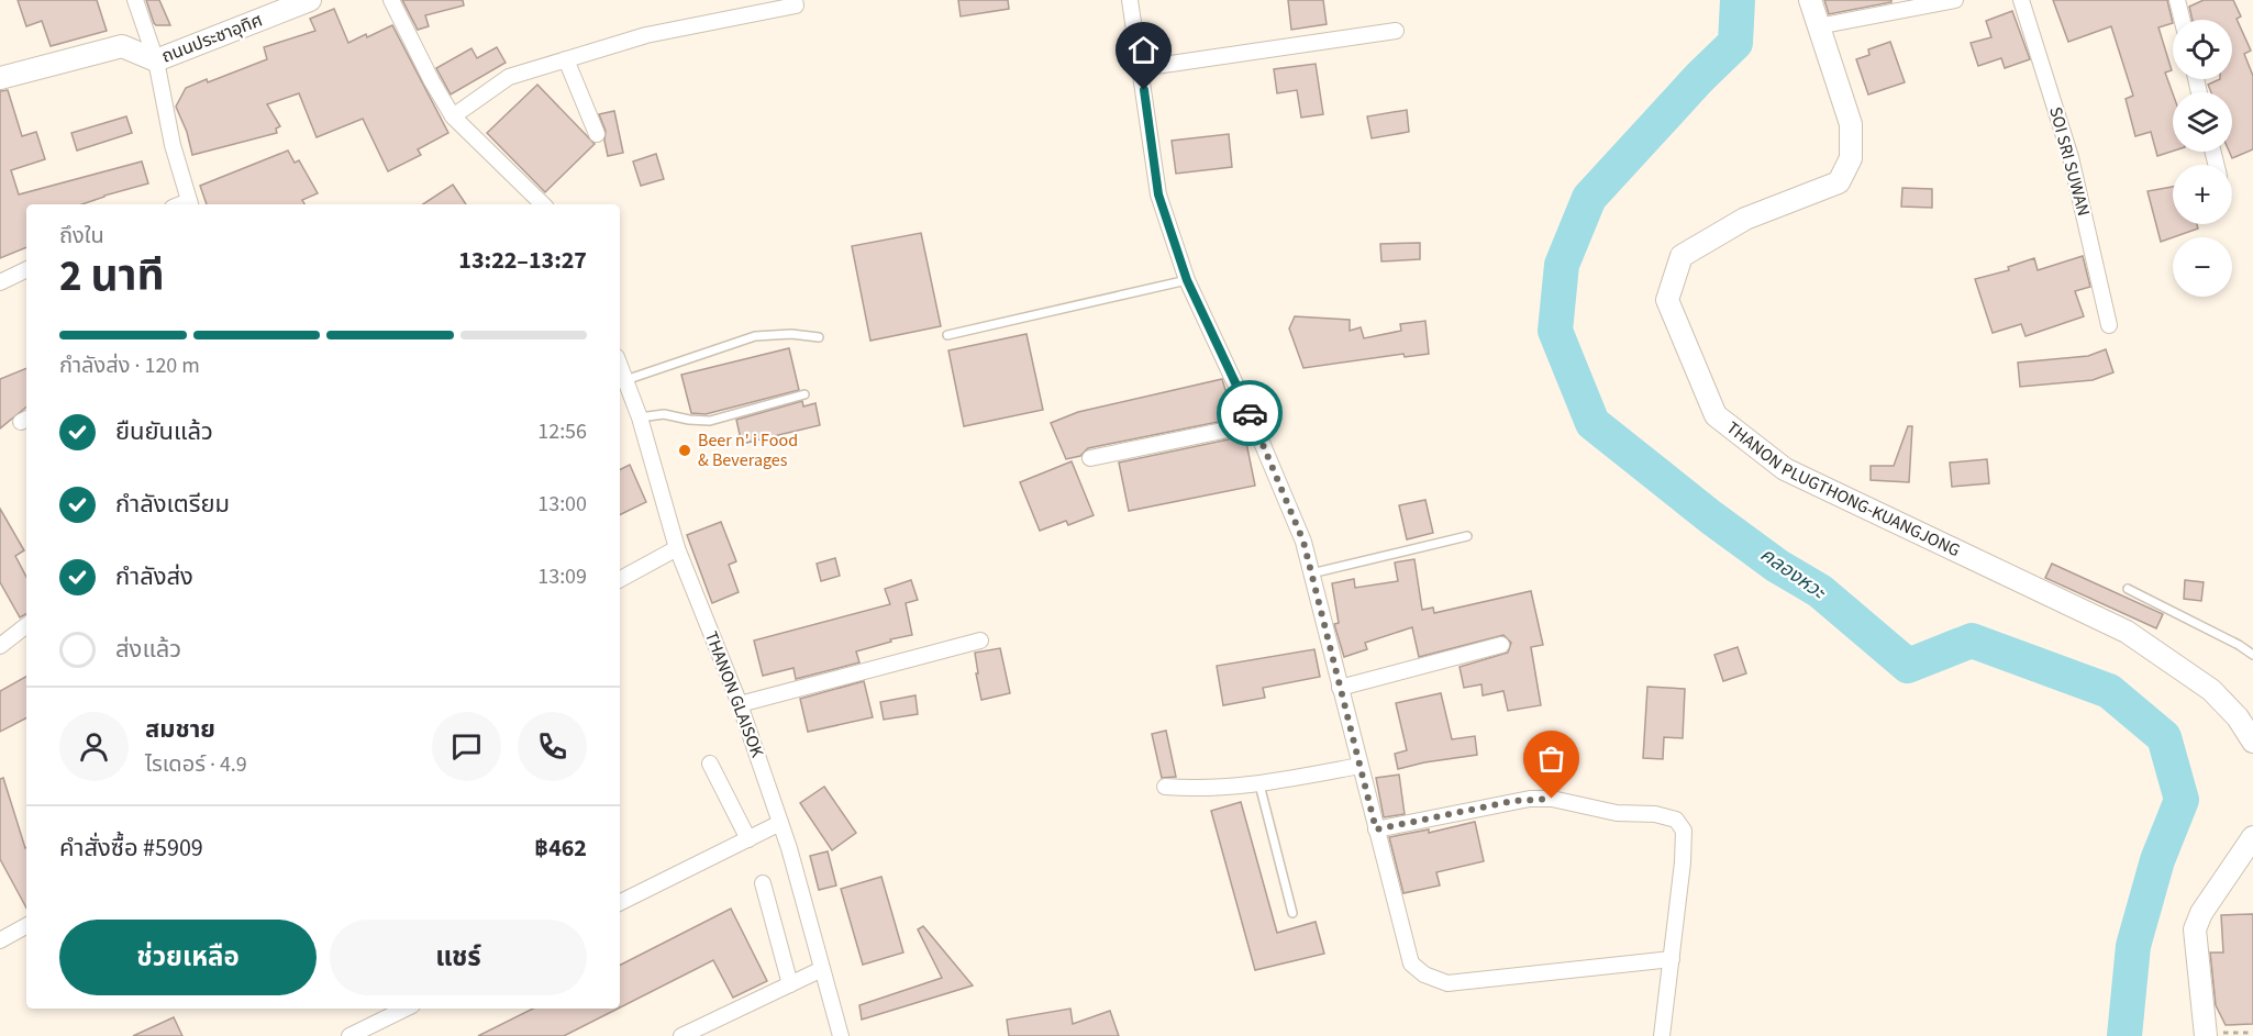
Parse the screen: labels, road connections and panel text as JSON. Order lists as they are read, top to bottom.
{
  "streets": {
    "street": [
      "ถนนประชาอุทิศ",
      "SOI SRI SUWAN",
      "THANON PLUGTHONG-KUANGJONG",
      "THANON GLAISOK"
    ]
  },
  "water": ["คลองหวะ"],
  "places": ["Beer n' i Food & Beverages"],
  "page": {
    "map_buttons": ["+", "−"],
    "heading": ["2 นาที", "ถึงใน", "13:22–13:27"],
    "panel": [
      "สมชาย",
      "ไรเดอร์ · 4.9",
      "คำสั่งซื้อ #5909",
      "฿462"
    ],
    "bar": "กำลังส่ง · 120 m",
    "list": [
      ["ยืนยันแล้ว", "12:56"],
      ["กำลังเตรียม", "13:00"],
      ["กำลังส่ง", "13:09"],
      "ส่งแล้ว"
    ],
    "buttons": ["ช่วยเหลือ", "แชร์"]
  }
}
